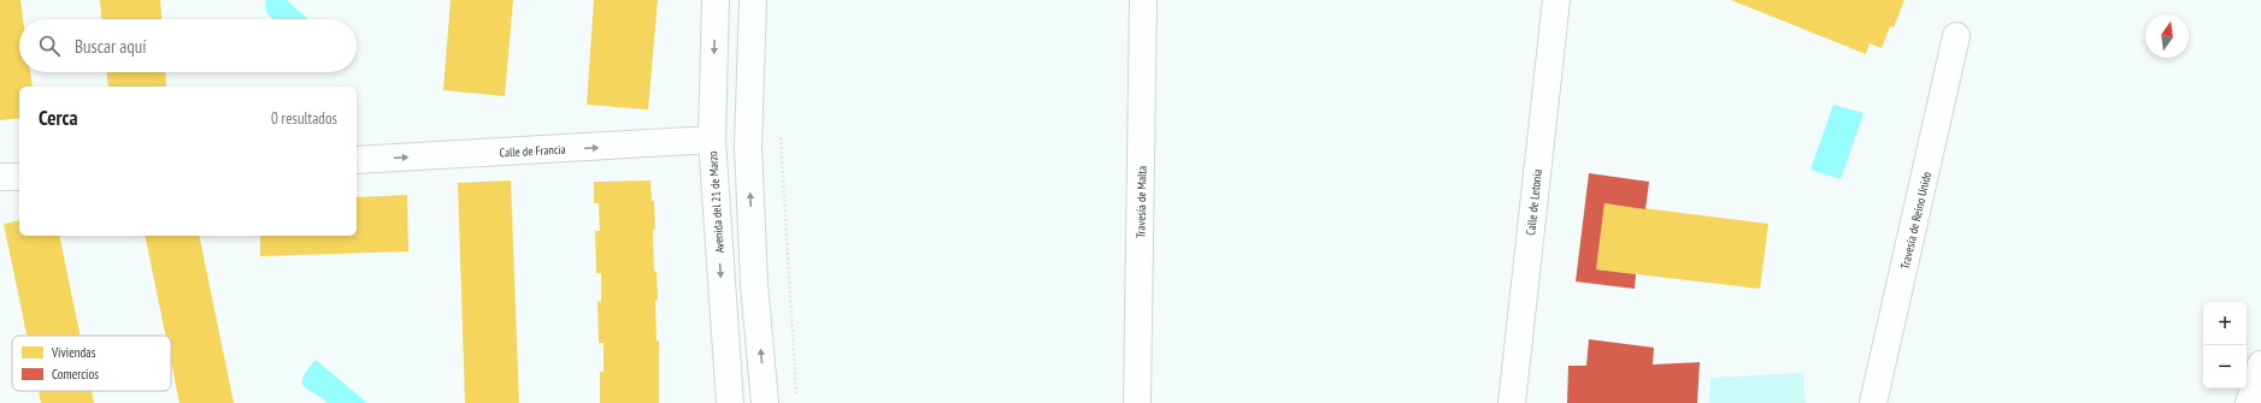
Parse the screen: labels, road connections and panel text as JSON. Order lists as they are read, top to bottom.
{
  "streets": {
    "street": [
      "Calle de Francia",
      "Avenida del 21 de Marzo",
      "Travesía de Malta",
      "Calle de Letonia",
      "Travesía de Reino Unido"
    ]
  },
  "crossings": [
    ["Calle de Francia", "Avenida del 21 de Marzo"]
  ],
  "one_way": ["Calle de Francia"],
  "legend": ["Viviendas", "Comercios"],
  "north": "top",
  "page": {
    "search": "Buscar aquí",
    "heading": ["Cerca", "0 resultados"],
    "map_buttons": ["+", "−"]
  }
}
